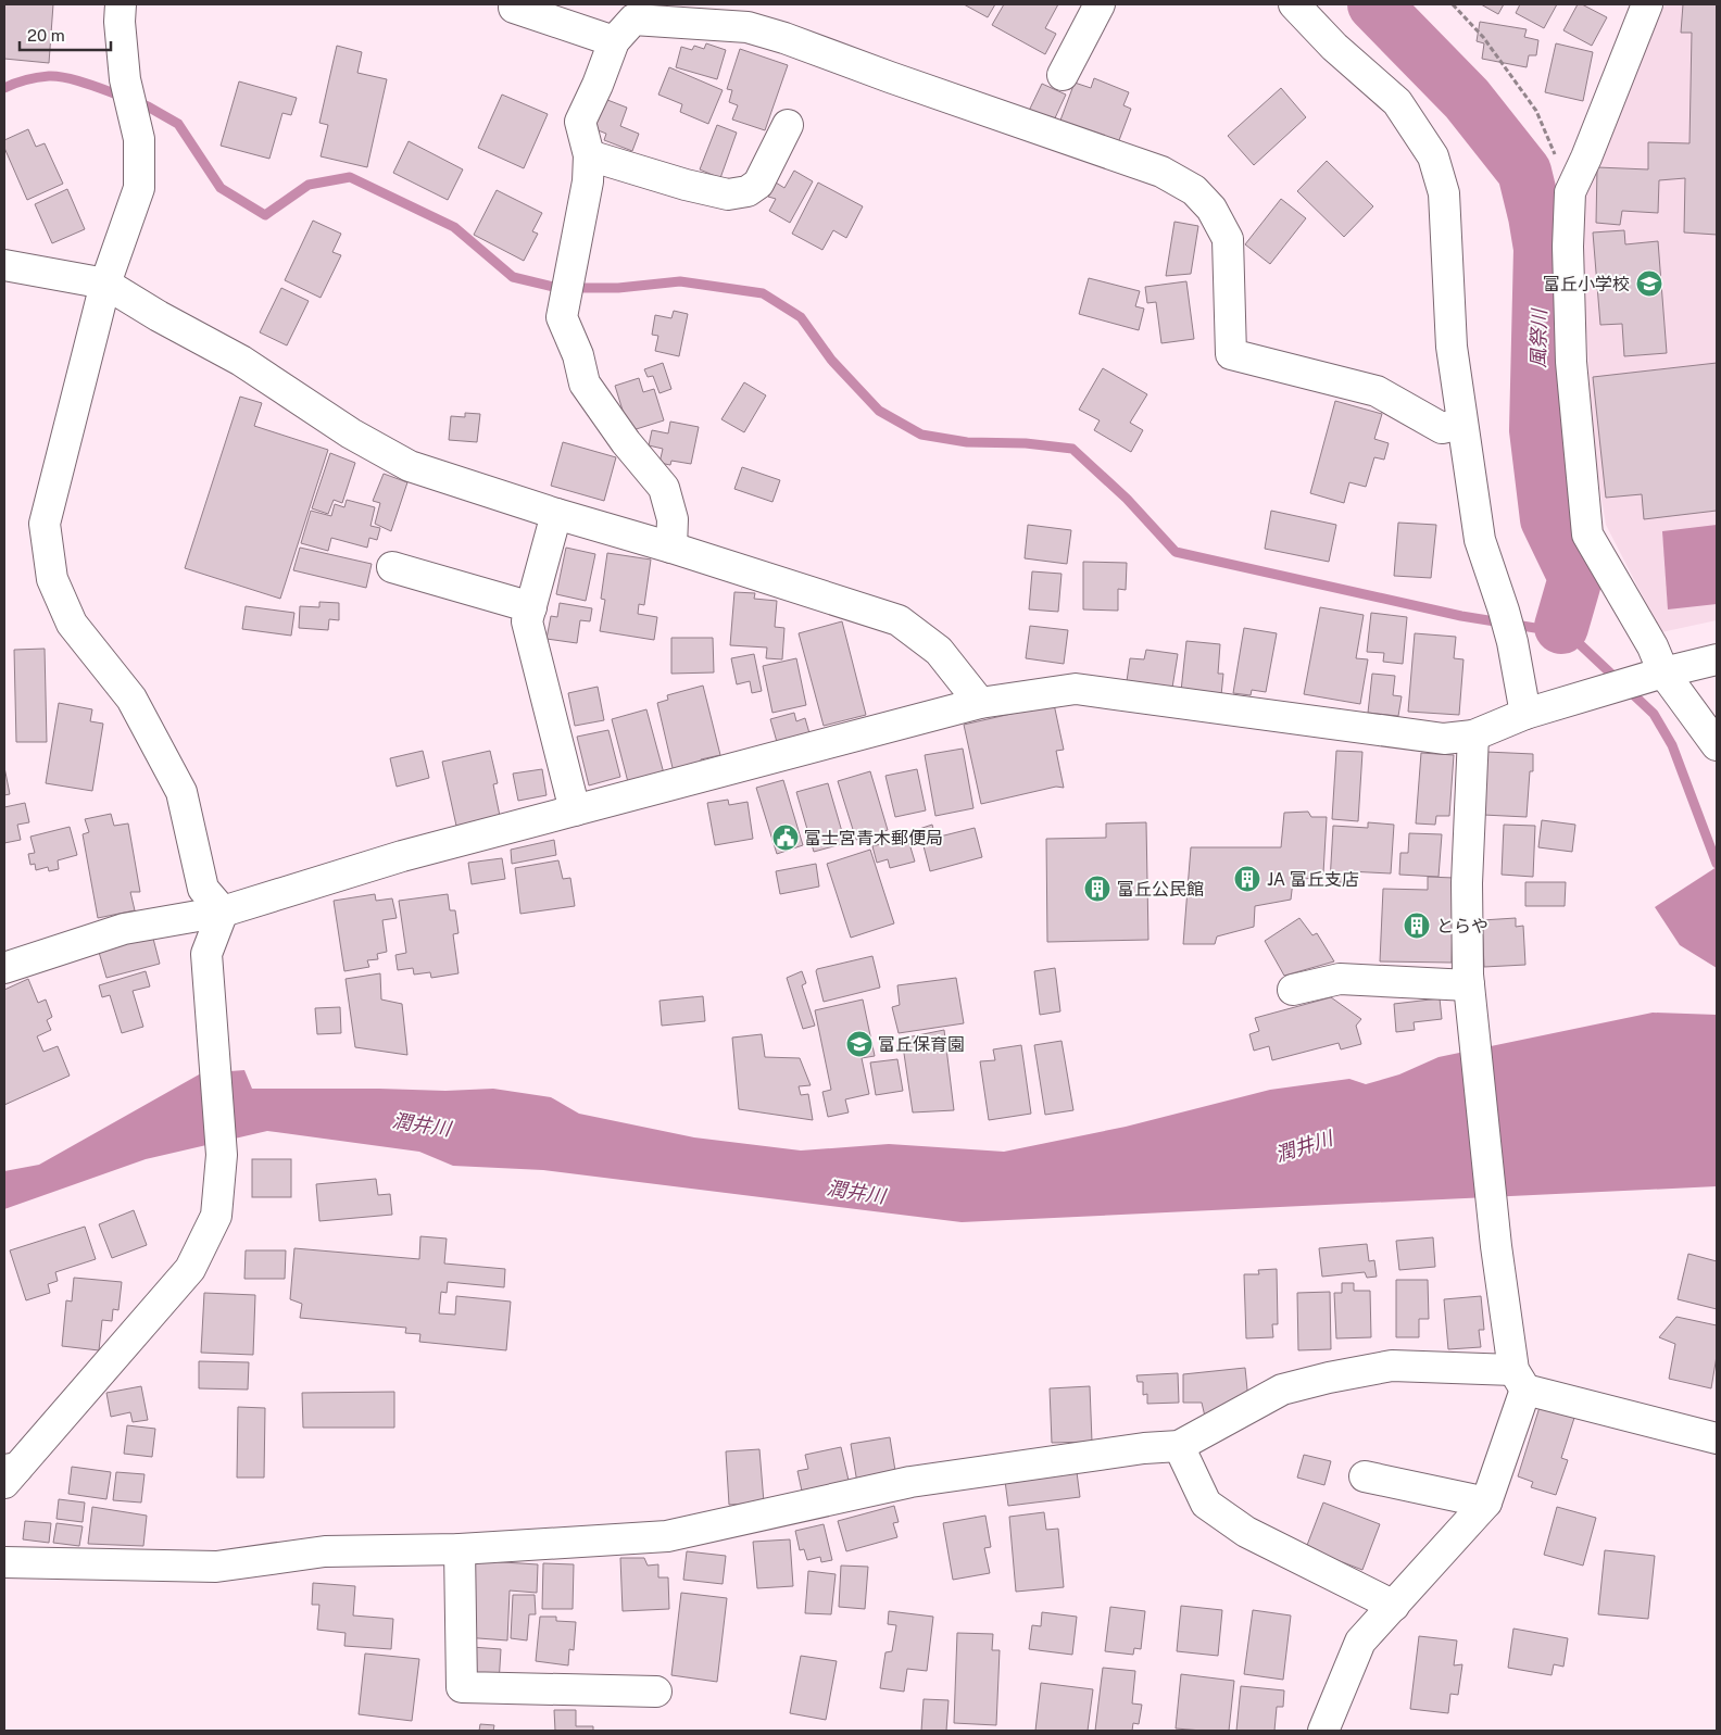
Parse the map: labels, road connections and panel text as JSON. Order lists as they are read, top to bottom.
{
  "water": ["風祭川", "潤井川"],
  "places": {
    "school or university": ["富丘小学校", "富丘保育園"],
    "public building": ["富士宮青木郵便局"],
    "building": ["JA 富丘支店", "富丘公民館", "とらや"]
  },
  "scale_bar": "20 m"
}
